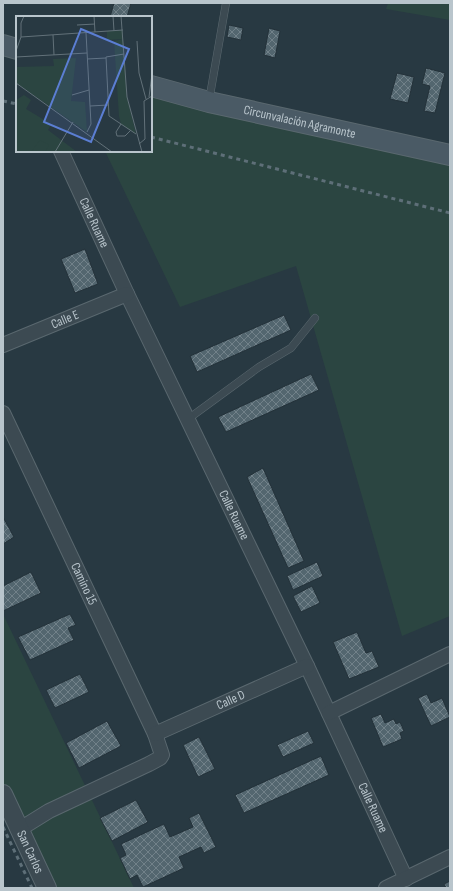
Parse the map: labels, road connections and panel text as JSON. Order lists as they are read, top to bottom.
{
  "streets": {
    "main road": ["Circunvalación Agramonte"],
    "street": [
      "Calle Ruame",
      "Calle E",
      "Camino 15",
      "Calle D",
      "San Carlos"
    ]
  },
  "crossings": [
    ["Calle Ruame", "Calle E"],
    ["Calle Ruame", "Calle D"],
    ["Camino 15", "Calle D"],
    ["Camino 15", "San Carlos"]
  ]
}
